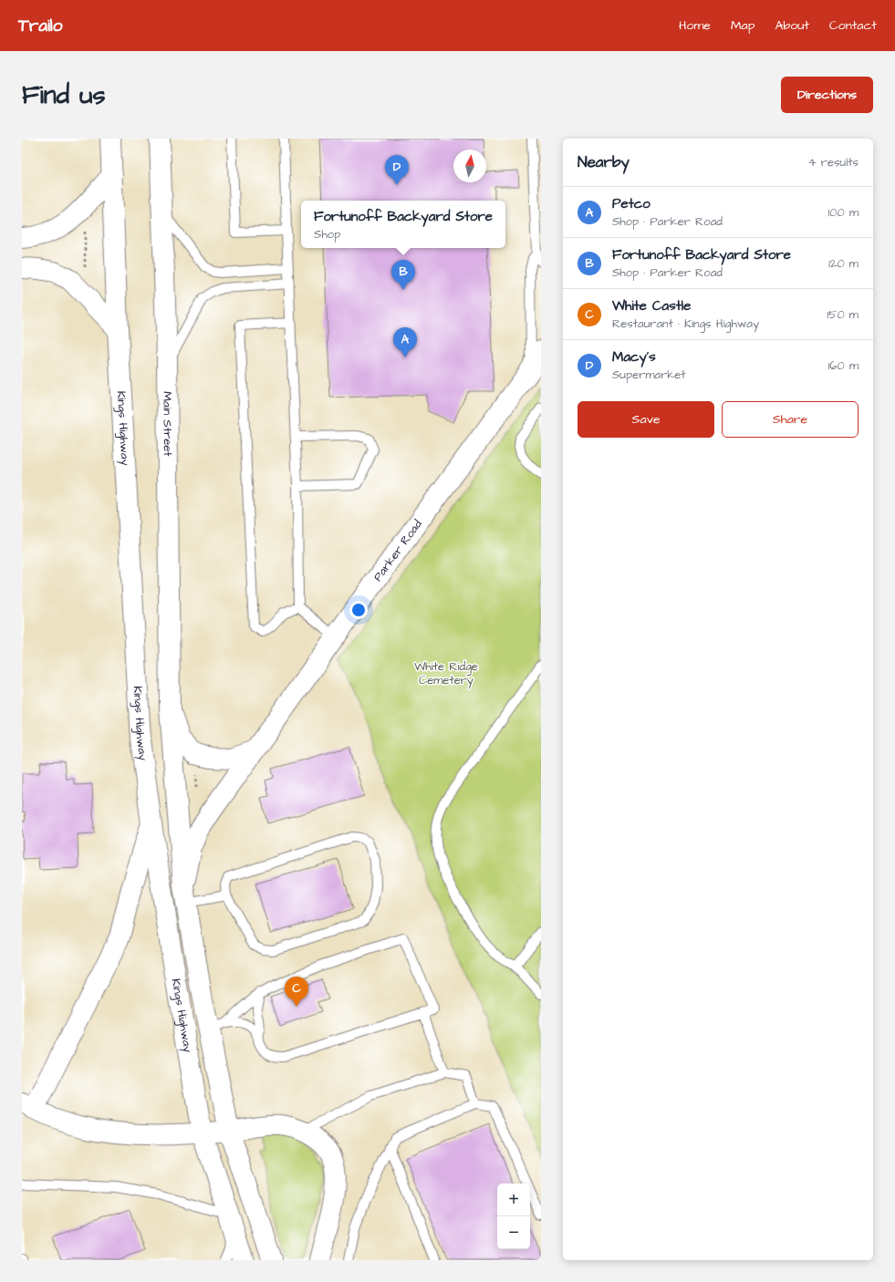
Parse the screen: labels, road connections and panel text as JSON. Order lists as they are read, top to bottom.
{
  "streets": {
    "main road": ["Main Street", "Kings Highway", "Parker Road"]
  },
  "crossings": [
    ["Main Street", "Kings Highway"],
    ["Kings Highway", "Parker Road"]
  ],
  "parks": ["White Ridge Cemetery"],
  "north": "top",
  "page": {
    "header": "Trailo",
    "nav": [
      "Home",
      "Map",
      "About",
      "Contact"
    ],
    "buttons": [
      "Directions",
      ["Save", "Share"]
    ],
    "title": "Find us",
    "heading": ["Nearby", "4 results"],
    "pins": [
      "D",
      "B",
      "A",
      "C"
    ],
    "list": [
      {
        "mark": "A",
        "name": "Petco",
        "note": "Shop · Parker Road",
        "value": "100 m"
      },
      {
        "mark": "B",
        "name": "Fortunoff Backyard Store",
        "note": "Shop · Parker Road",
        "value": "120 m"
      },
      {
        "mark": "C",
        "name": "White Castle",
        "note": "Restaurant · Kings Highway",
        "value": "150 m"
      },
      {
        "mark": "D",
        "name": "Macy's",
        "note": "Supermarket",
        "value": "160 m"
      }
    ],
    "popup": ["Fortunoff Backyard Store", "Shop"],
    "map_buttons": ["+", "−"]
  }
}
